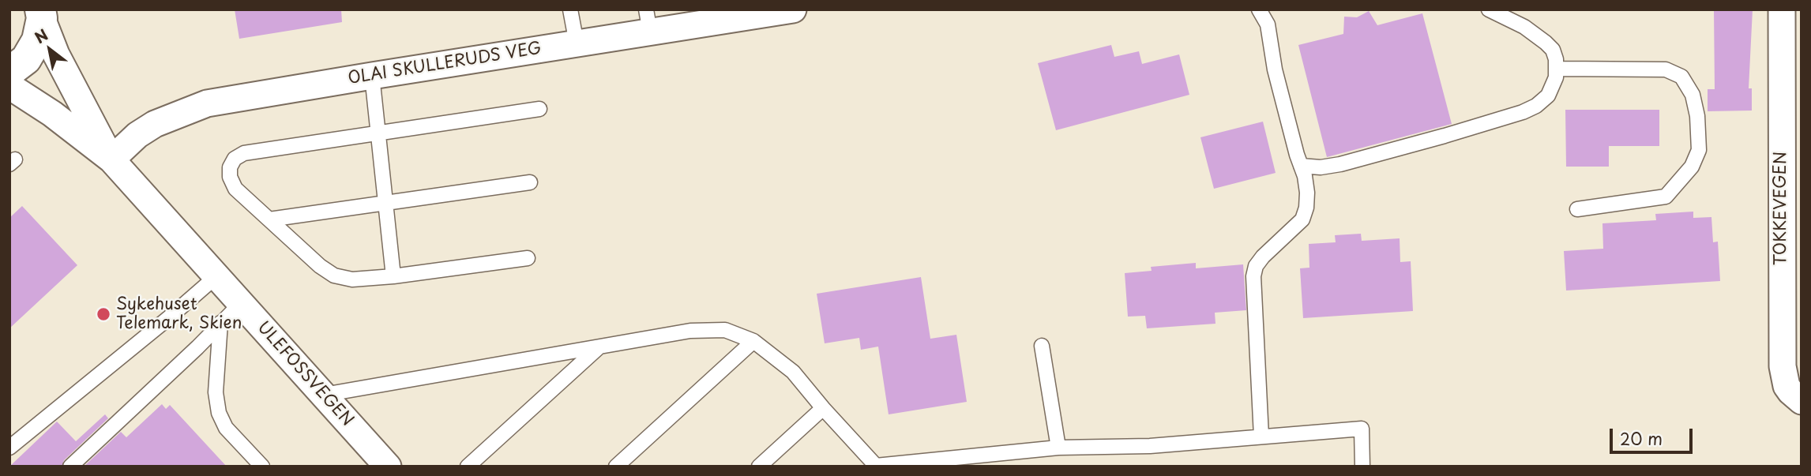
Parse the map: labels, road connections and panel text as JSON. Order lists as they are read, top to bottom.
{
  "streets": {
    "street": ["OLAI SKULLERUDS VEG", "TOKKEVEGEN", "ULEFOSSVEGEN"]
  },
  "crossings": [
    ["OLAI SKULLERUDS VEG", "ULEFOSSVEGEN"]
  ],
  "places": ["Sykehuset Telemark, Skien"],
  "scale_bar": "20 m",
  "north": "top left"
}
